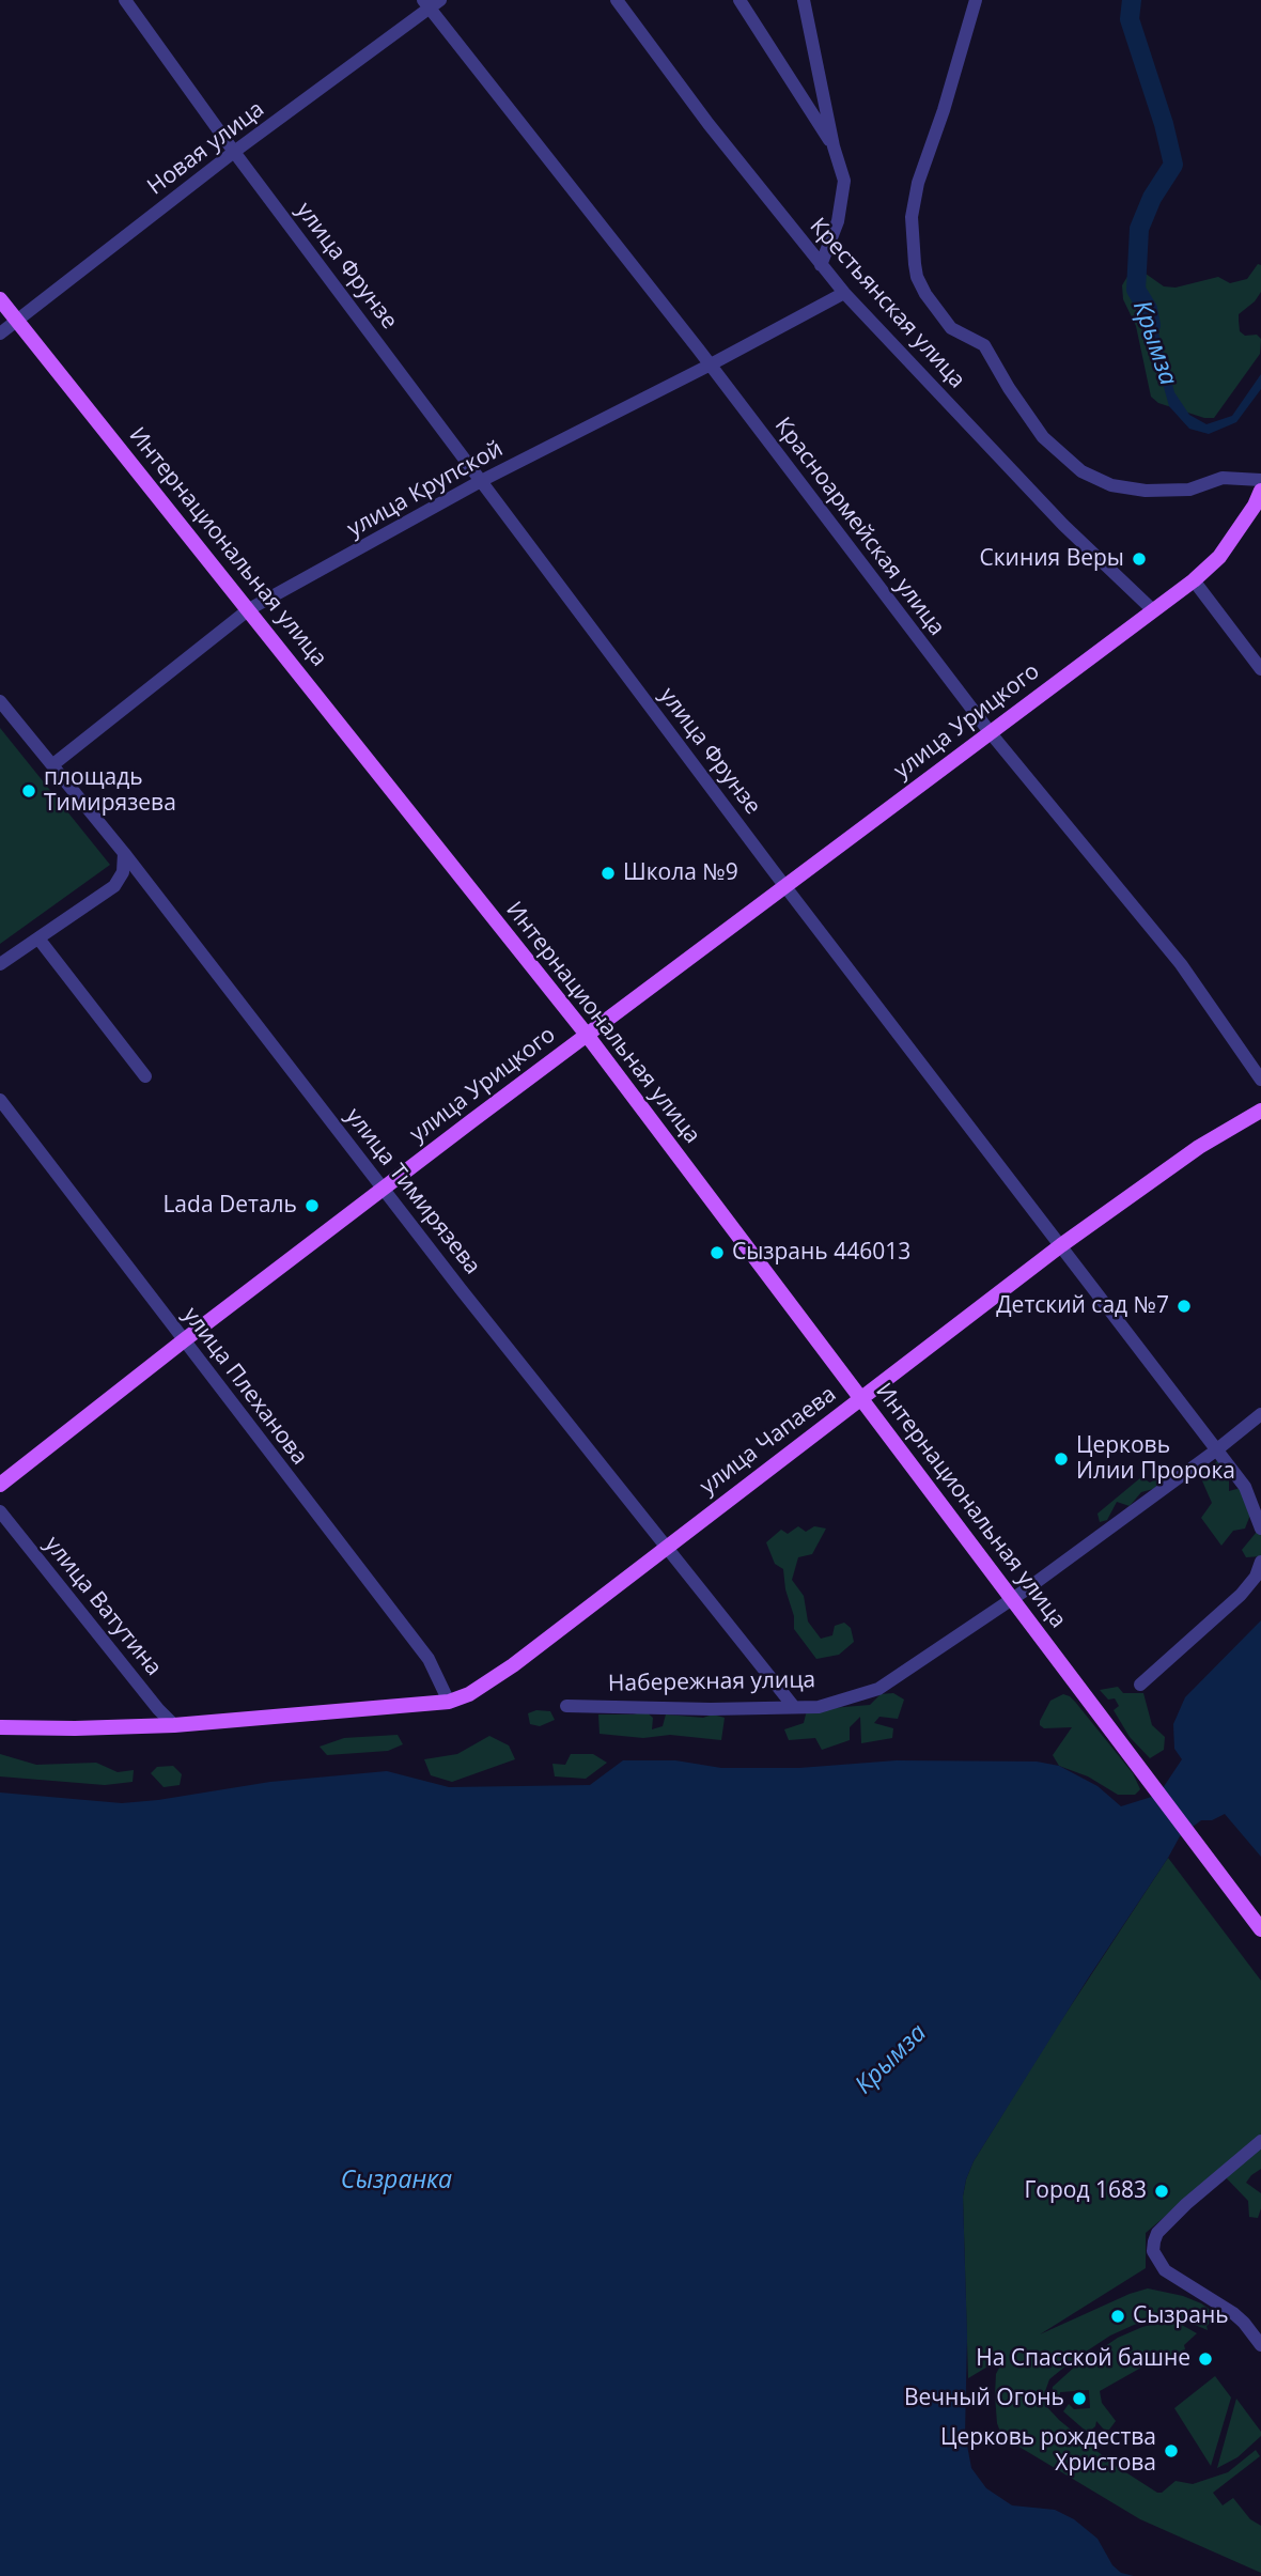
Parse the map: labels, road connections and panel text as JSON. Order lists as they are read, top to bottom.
{
  "streets": {
    "main road": ["Интернациональная улица", "улица Урицкого", "улица Чапаева"],
    "street": [
      "Новая улица",
      "улица Фрунзе",
      "Крестьянская улица",
      "улица Крупской",
      "Красноармейская улица",
      "улица Тимирязева",
      "улица Плеханова",
      "улица Ватутина",
      "Набережная улица"
    ]
  },
  "crossings": [
    ["Новая улица", "улица Фрунзе"],
    ["Новая улица", "Красноармейская улица"],
    ["Новая улица", "Интернациональная улица"],
    ["улица Фрунзе", "улица Крупской"],
    ["улица Фрунзе", "улица Урицкого"],
    ["улица Фрунзе", "улица Чапаева"],
    ["улица Фрунзе", "Набережная улица"],
    ["Крестьянская улица", "улица Крупской"],
    ["Крестьянская улица", "улица Урицкого"],
    ["улица Крупской", "Красноармейская улица"],
    ["улица Крупской", "Интернациональная улица"],
    ["улица Крупской", "улица Тимирязева"],
    ["Красноармейская улица", "улица Урицкого"],
    ["Интернациональная улица", "улица Урицкого"],
    ["Интернациональная улица", "улица Чапаева"],
    ["Интернациональная улица", "Набережная улица"],
    ["улица Урицкого", "улица Тимирязева"],
    ["улица Урицкого", "улица Плеханова"],
    ["улица Тимирязева", "улица Чапаева"],
    ["улица Тимирязева", "Набережная улица"],
    ["улица Плеханова", "улица Чапаева"]
  ],
  "water": ["Крымза", "Сызранка"],
  "places": [
    "Скиния Веры",
    "площадь Тимирязева",
    "Школа №9",
    "Lada Dеталь",
    "Сызрань 446013",
    "Детский сад №7",
    "Церковь Илии Пророка",
    "Город 1683",
    "Сызрань",
    "На Спасской башне",
    "Вечный Огонь",
    "Церковь рождества Христова"
  ]
}
